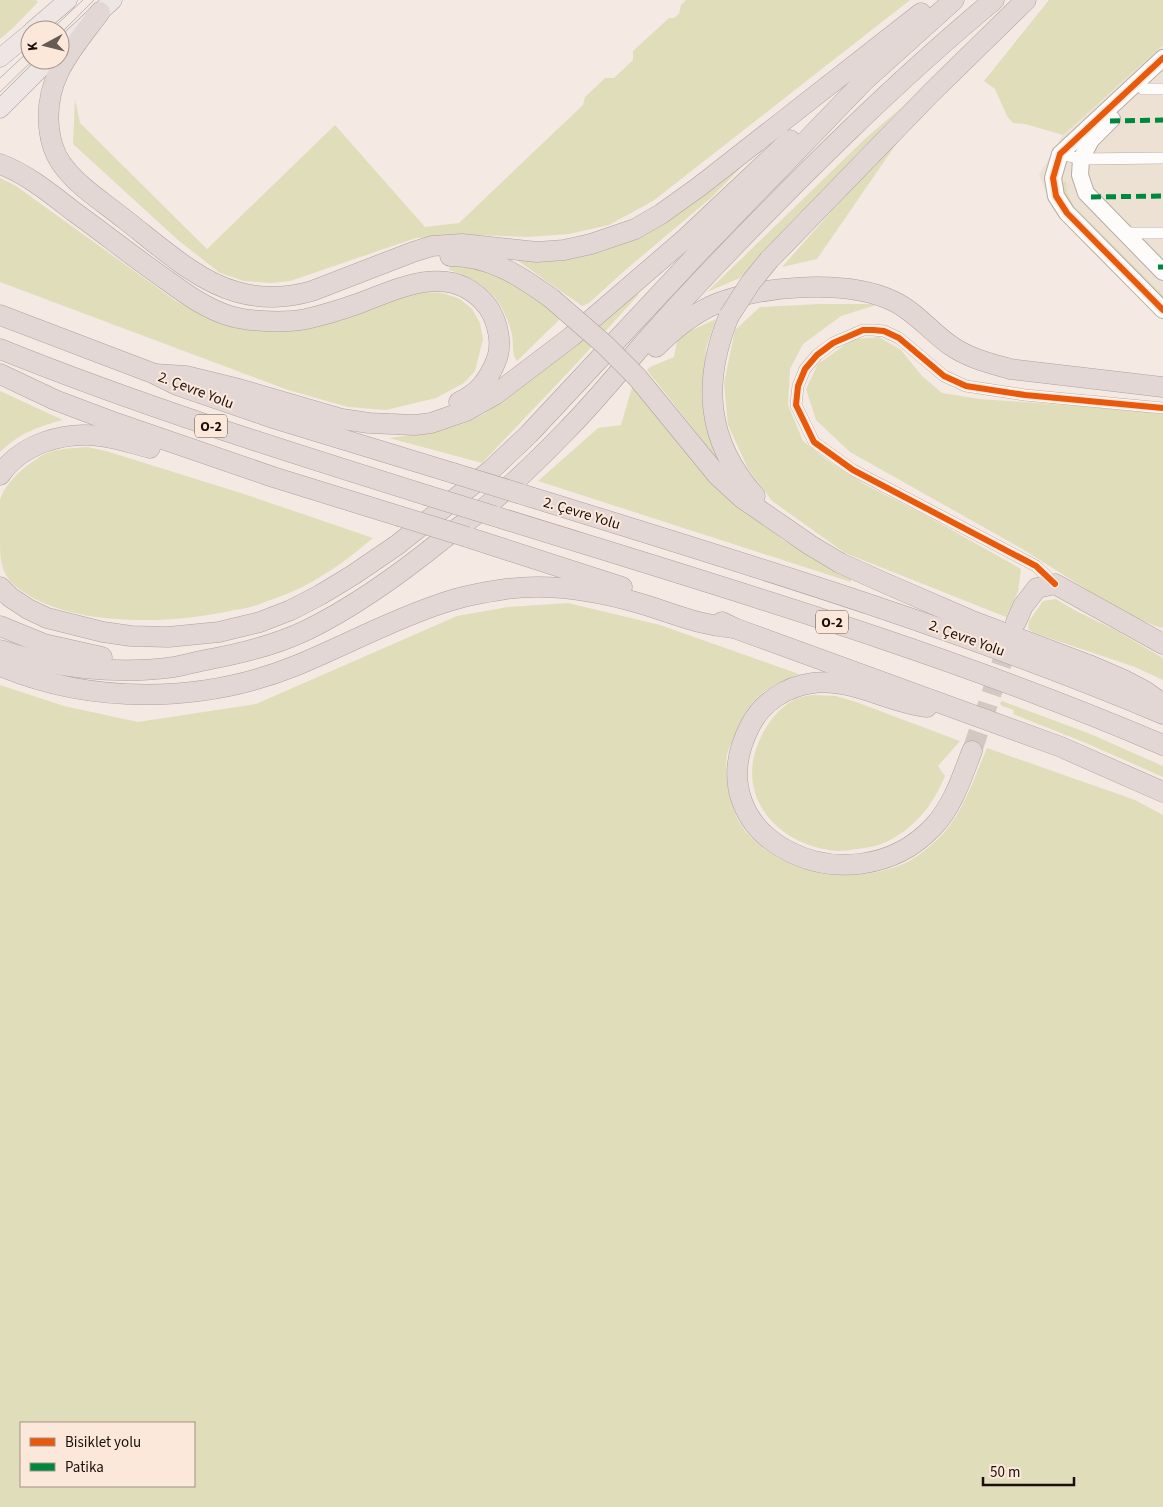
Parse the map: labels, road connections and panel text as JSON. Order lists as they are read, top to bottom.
{
  "streets": {
    "highway": ["2. Çevre Yolu", "O-2"]
  },
  "legend": ["Bisiklet yolu", "Patika"],
  "scale_bar": "50 m",
  "north": "left"
}
